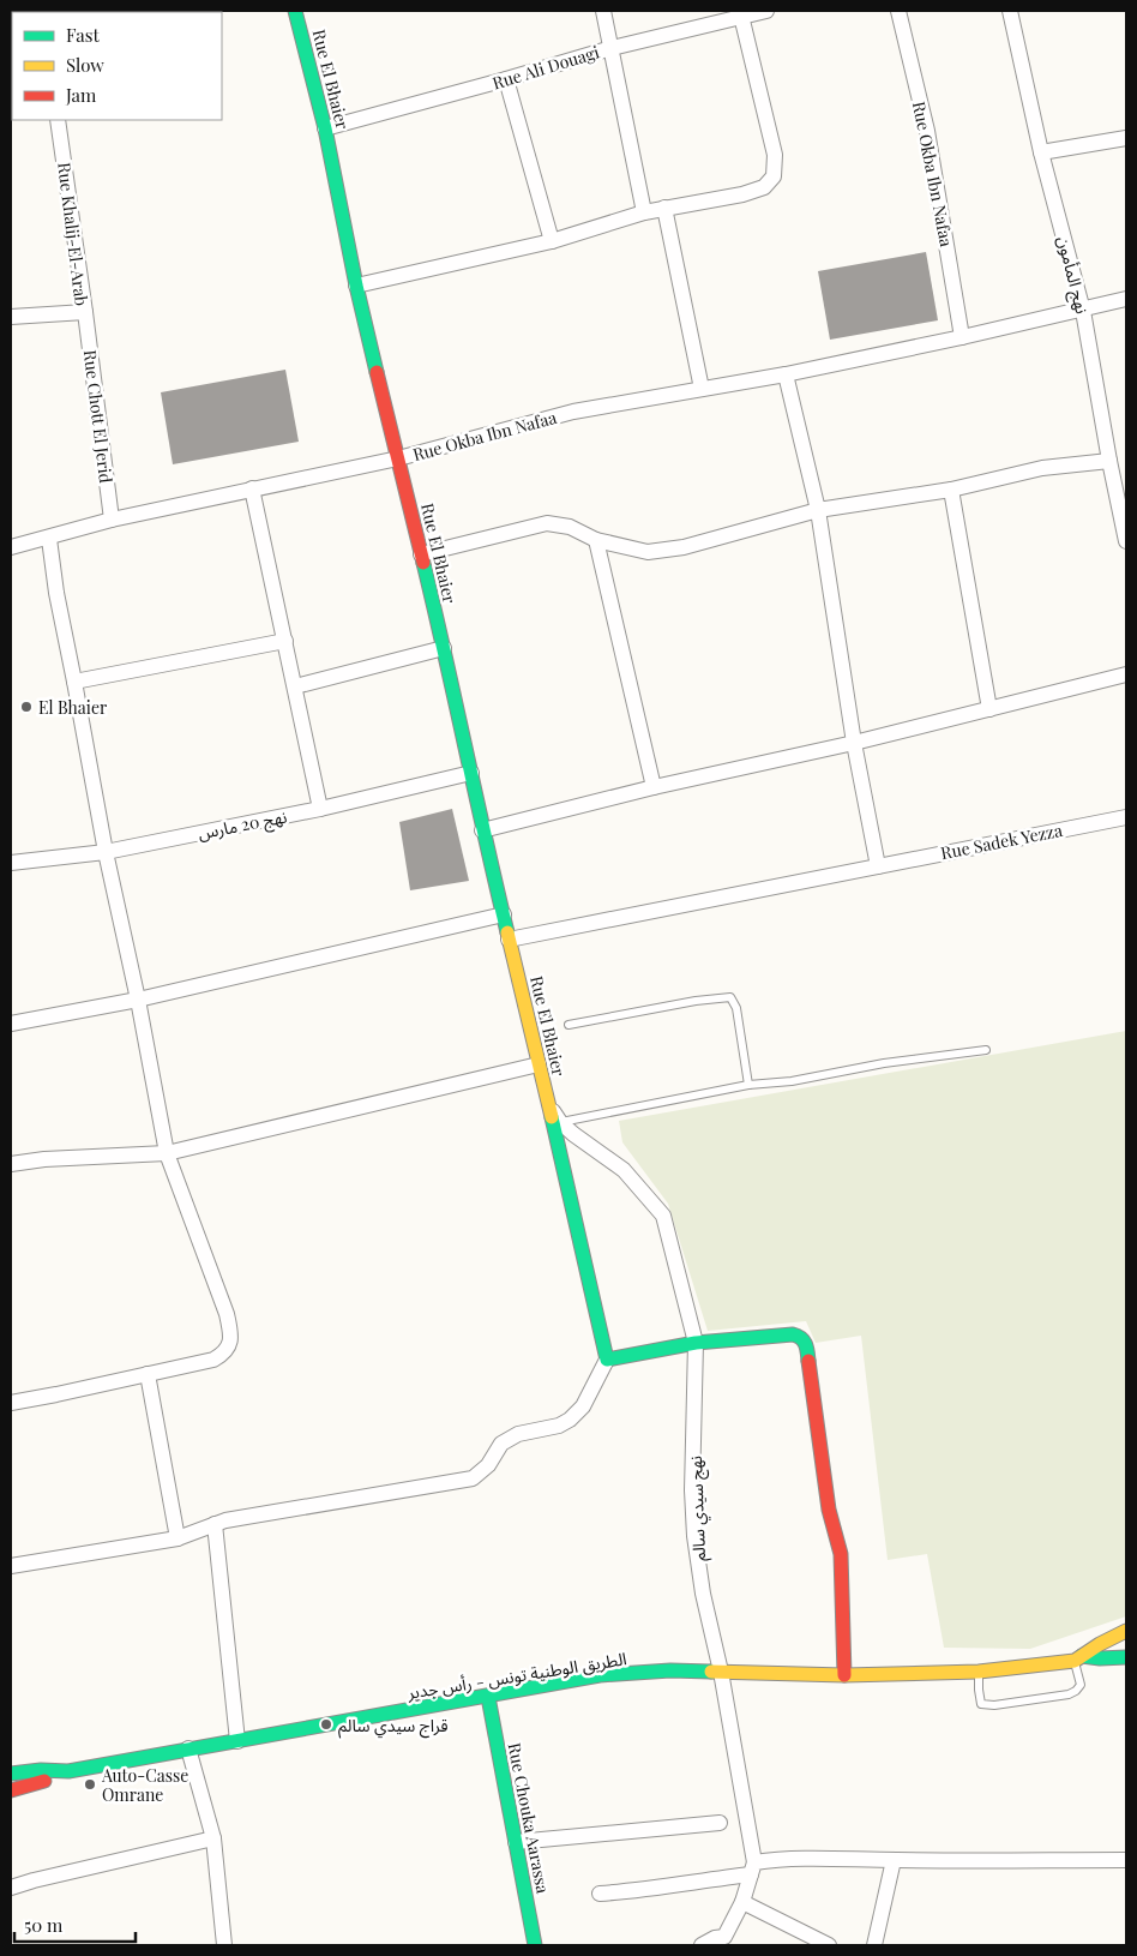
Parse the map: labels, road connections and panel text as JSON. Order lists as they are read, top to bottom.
{
  "streets": {
    "street": [
      "Rue Ali Douagi",
      "Rue El Bhaier",
      "Rue Okba Ibn Nafaa",
      "Rue Khalij-El-Arab",
      "نهج المأمون",
      "Rue Chott El Jerid",
      "نهج 20 مارس",
      "Rue Sadek Yezza",
      "نهج سيدي سالم",
      "الطريق الوطنية تونس - رأس جدير",
      "Rue Chouka Aarassa"
    ]
  },
  "crossings": [
    ["Rue Ali Douagi", "Rue El Bhaier"],
    ["Rue El Bhaier", "Rue Okba Ibn Nafaa"],
    ["Rue El Bhaier", "نهج 20 مارس"],
    ["Rue El Bhaier", "Rue Sadek Yezza"],
    ["Rue El Bhaier", "نهج سيدي سالم"],
    ["Rue Okba Ibn Nafaa", "نهج المأمون"],
    ["Rue Okba Ibn Nafaa", "Rue Chott El Jerid"],
    ["Rue Khalij-El-Arab", "Rue Chott El Jerid"],
    ["نهج سيدي سالم", "الطريق الوطنية تونس - رأس جدير"],
    ["الطريق الوطنية تونس - رأس جدير", "Rue Chouka Aarassa"]
  ],
  "places": ["El Bhaier", "قراج سيدي سالم", "Auto-Casse Omrane"],
  "legend": ["Fast", "Slow", "Jam"],
  "scale_bar": "50 m"
}
